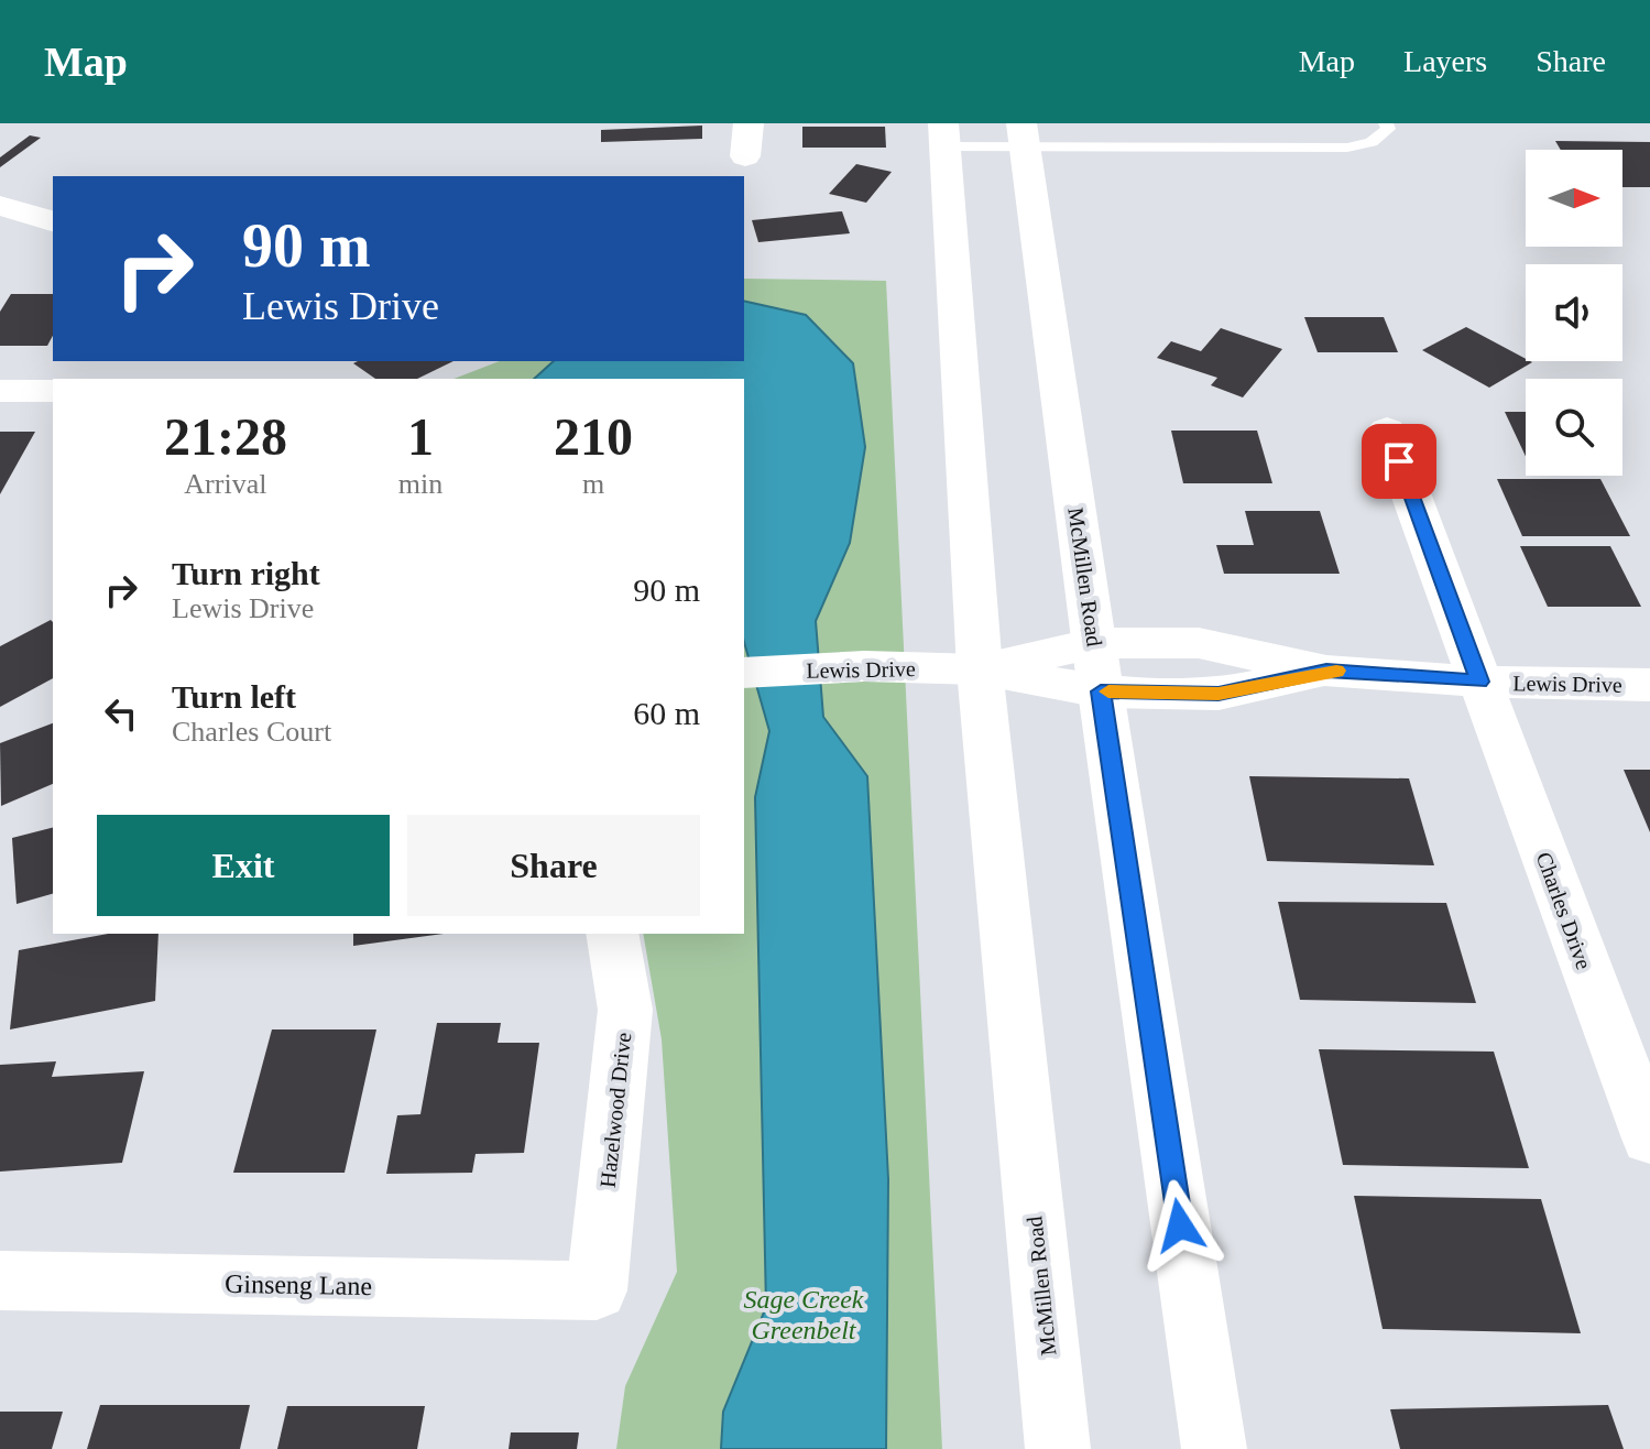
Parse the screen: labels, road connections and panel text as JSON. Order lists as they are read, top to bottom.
{
  "streets": {
    "main road": [
      "McMillen Road",
      "Lewis Drive",
      "Charles Drive",
      "Hazelwood Drive",
      "Ginseng Lane"
    ]
  },
  "crossings": [
    ["McMillen Road", "Lewis Drive"],
    ["Lewis Drive", "Charles Drive"],
    ["Hazelwood Drive", "Ginseng Lane"]
  ],
  "parks": ["Sage Creek Greenbelt"],
  "north": "right",
  "page": {
    "header": "Map",
    "nav": ["Map", "Layers", "Share"],
    "turn": ["90 m", "Lewis Drive"],
    "eta": [
      "21:28",
      "Arrival",
      "1",
      "min",
      "210",
      "m"
    ],
    "list": [
      {
        "name": "Turn right",
        "note": "Lewis Drive",
        "value": "90 m"
      },
      {
        "name": "Turn left",
        "note": "Charles Court",
        "value": "60 m"
      }
    ],
    "buttons": ["Exit", "Share"]
  }
}
